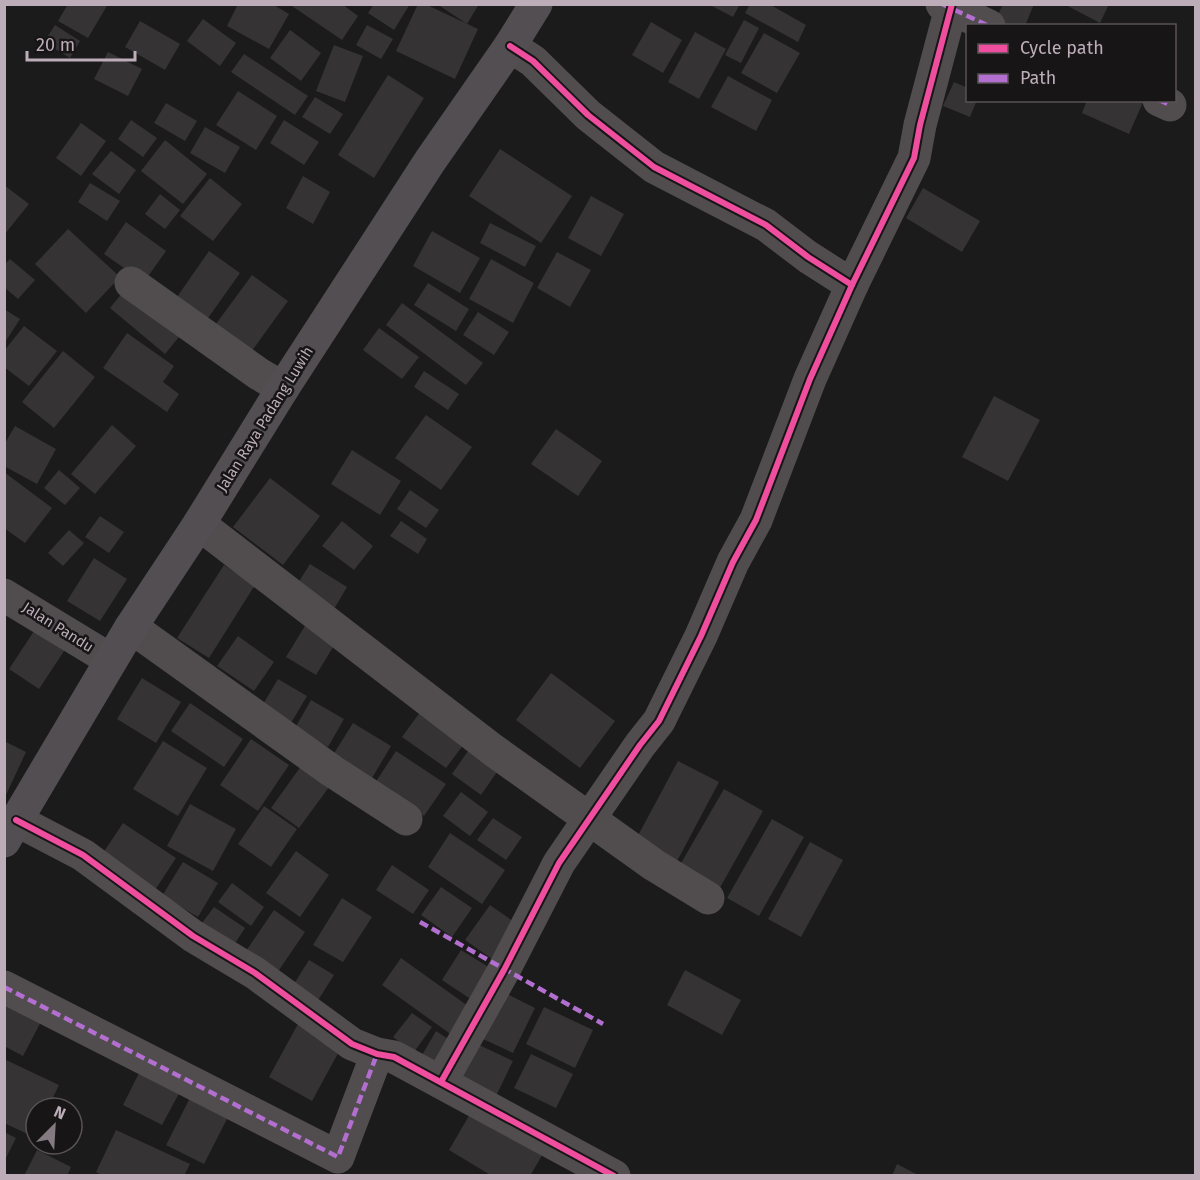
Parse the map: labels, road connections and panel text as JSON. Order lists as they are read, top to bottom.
{
  "streets": {
    "main road": ["Jalan Raya Padang Luwih"],
    "street": ["Jalan Pandu"]
  },
  "crossings": [
    ["Jalan Raya Padang Luwih", "Jalan Pandu"]
  ],
  "legend": ["Cycle path", "Path"],
  "scale_bar": "20 m",
  "north": "top right"
}
